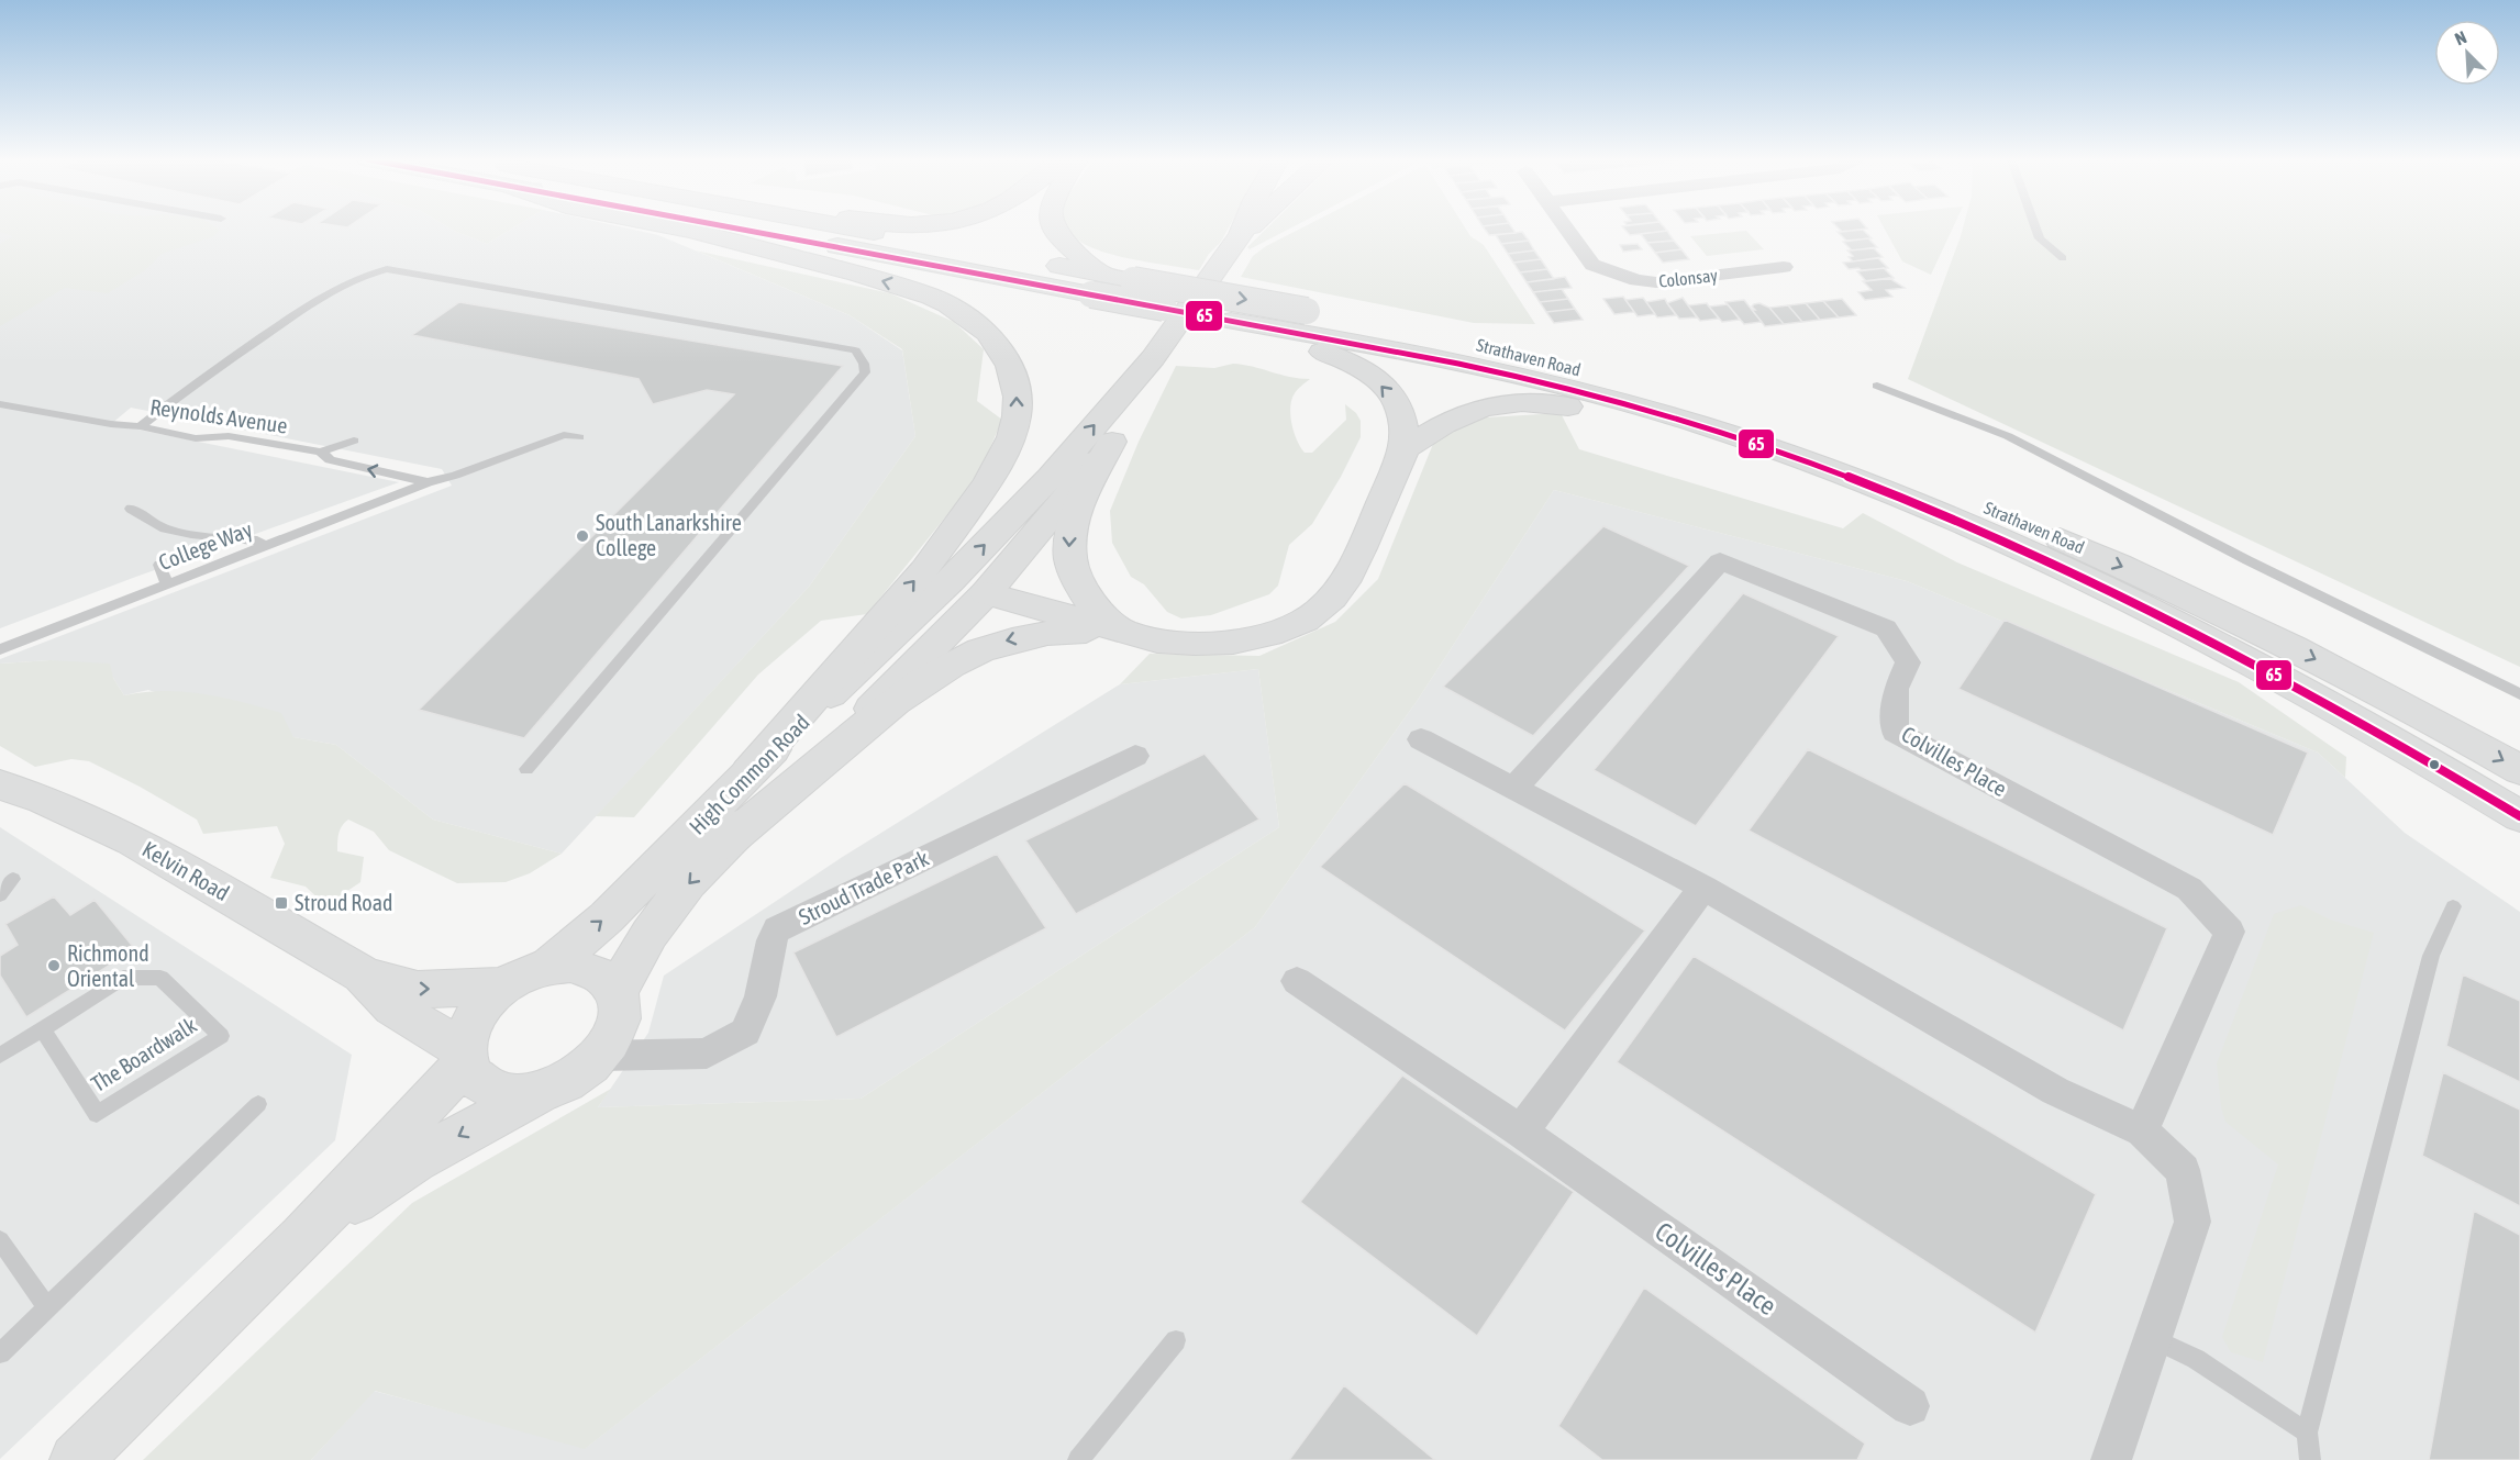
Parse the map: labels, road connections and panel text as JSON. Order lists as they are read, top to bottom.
{
  "streets": {
    "main road": ["Strathaven Road", "High Common Road", "Kelvin Road"],
    "street": ["Colonsay", "Colvilles Place", "Stroud Trade Park"],
    "lane": ["Reynolds Avenue", "College Way", "The Boardwalk"]
  },
  "crossings": [
    ["Reynolds Avenue", "College Way"],
    ["High Common Road", "Kelvin Road"],
    ["High Common Road", "Stroud Trade Park"],
    ["Kelvin Road", "Stroud Trade Park"]
  ],
  "places": {
    "other": ["South Lanarkshire College", "Richmond Oriental"],
    "transit": ["Stroud Road"]
  },
  "lines": ["transit line 65"],
  "north": "top left"
}
